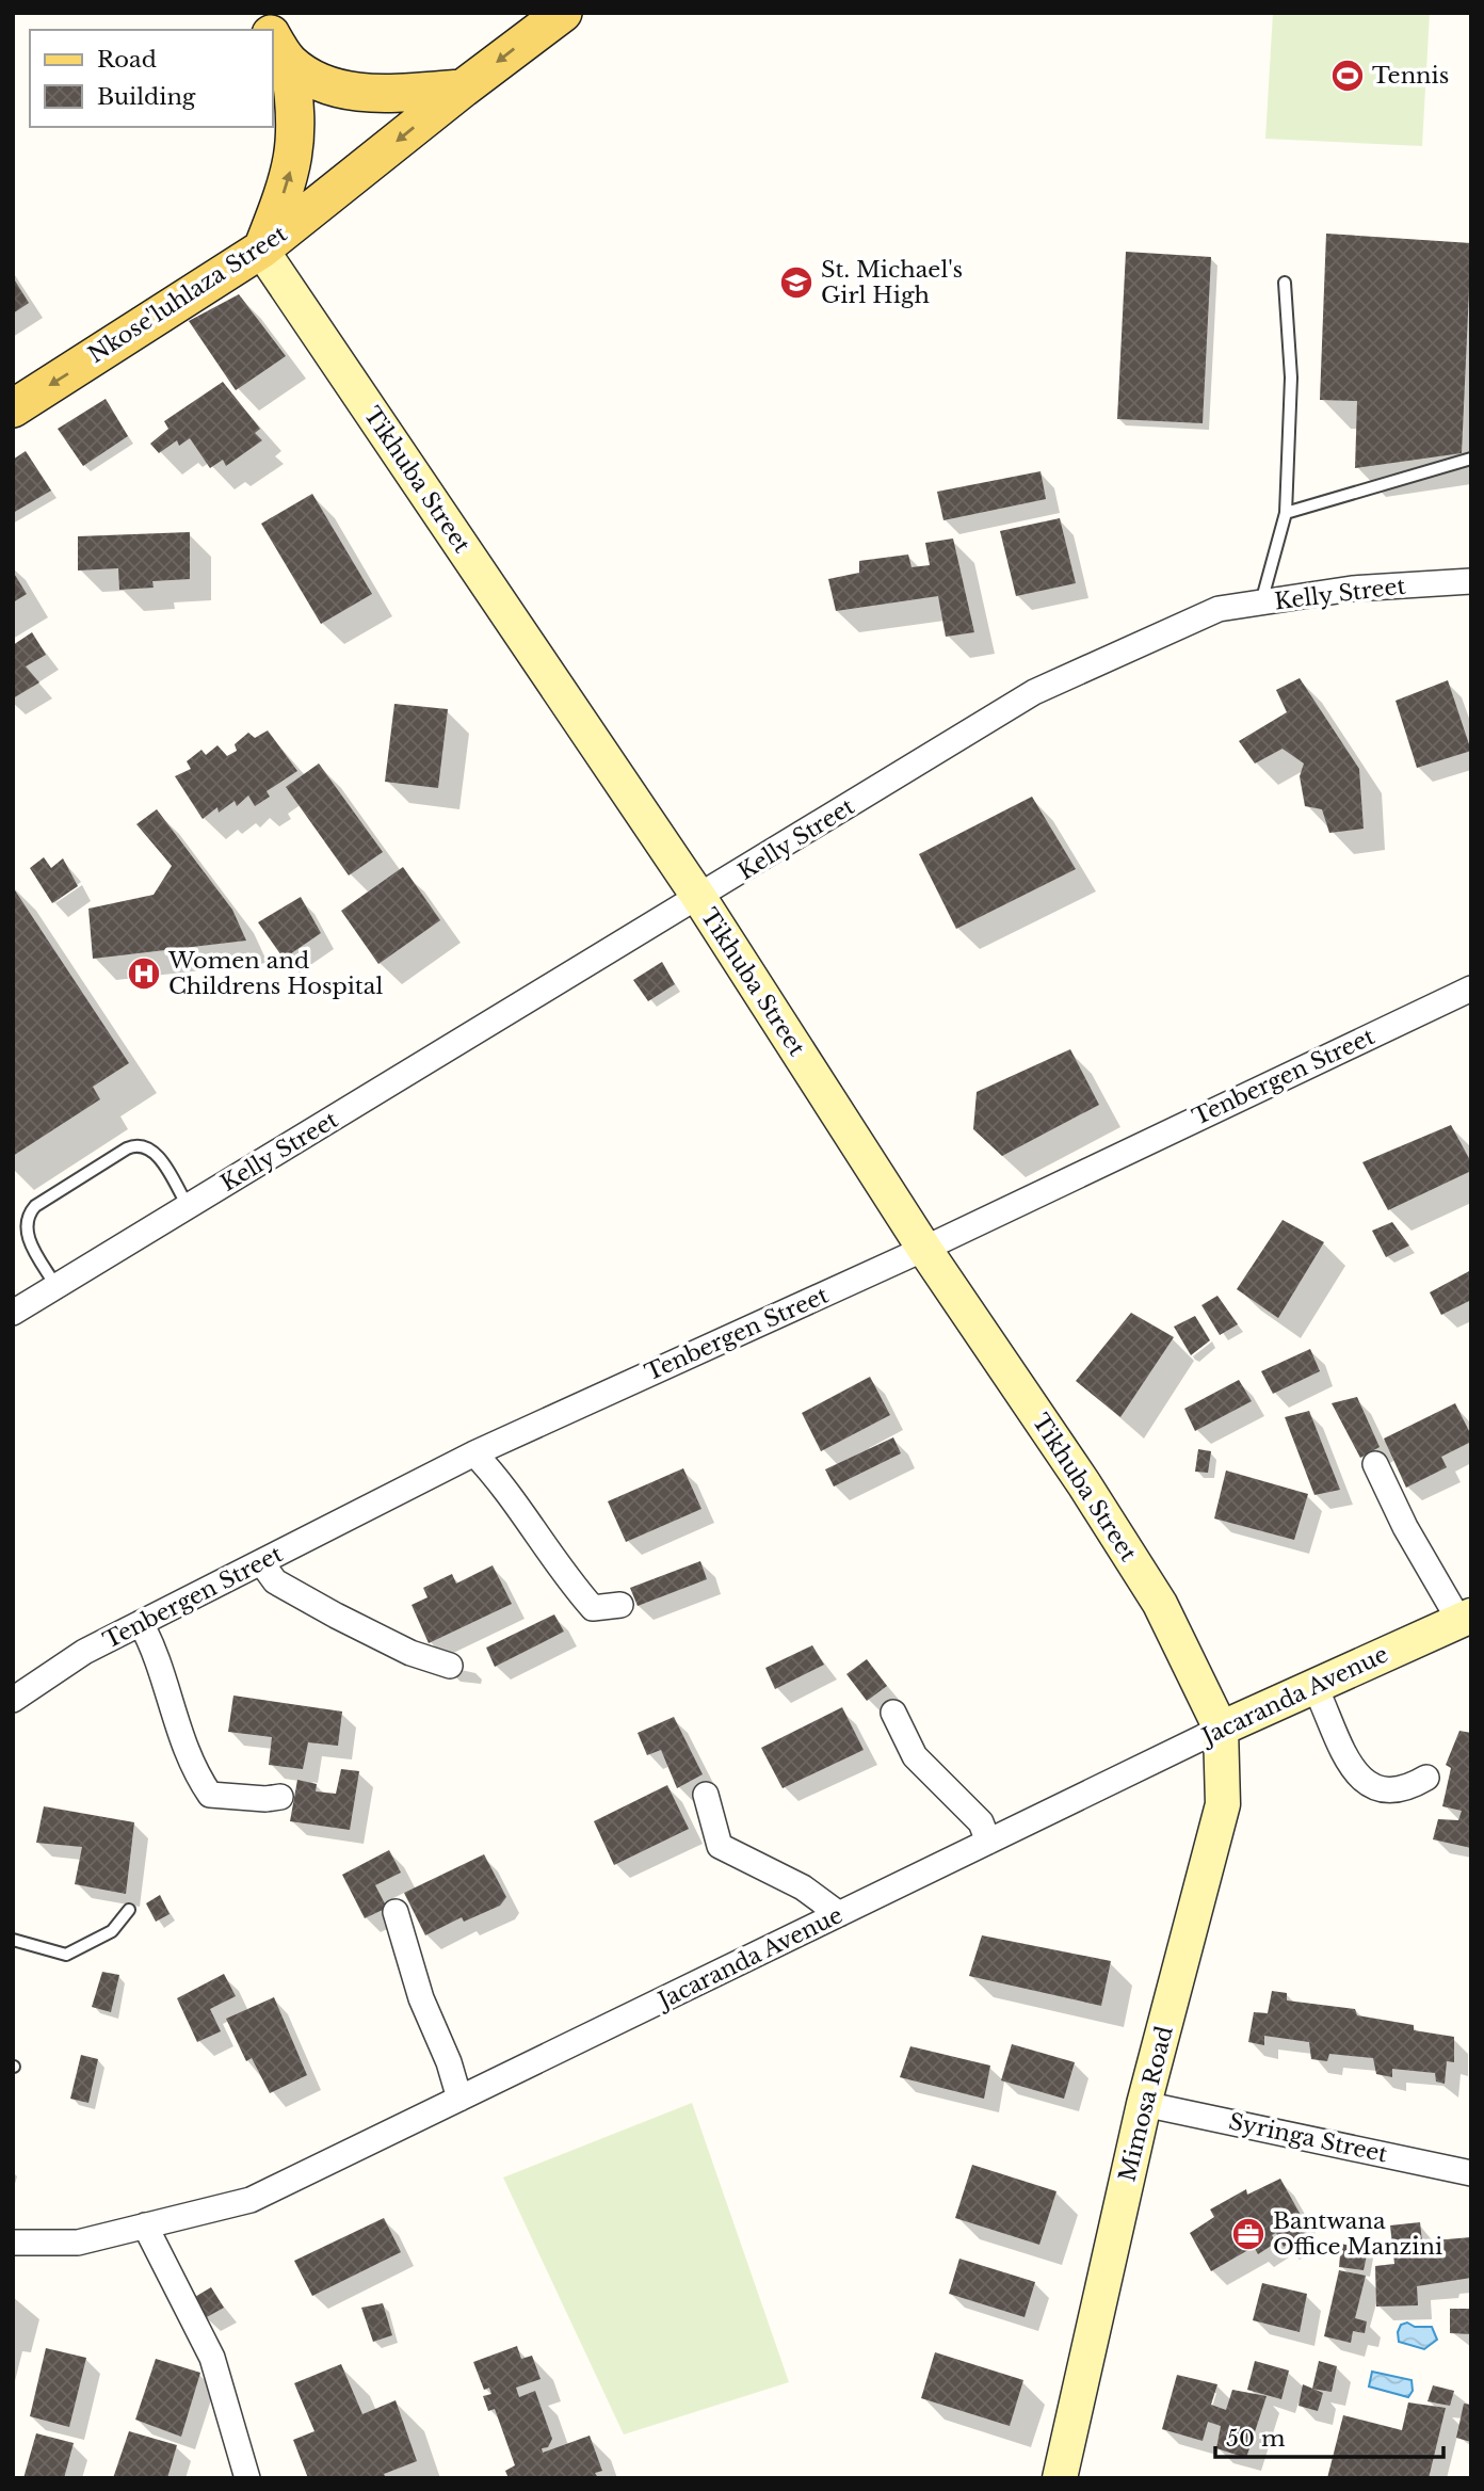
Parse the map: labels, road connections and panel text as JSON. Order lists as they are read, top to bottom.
{
  "streets": {
    "main road": ["Nkose'luhlaza Street"],
    "street": [
      "Tikhuba Street",
      "Kelly Street",
      "Tenbergen Street",
      "Jacaranda Avenue",
      "Mimosa Road",
      "Syringa Street"
    ]
  },
  "crossings": [
    ["Nkose'luhlaza Street", "Tikhuba Street"],
    ["Tikhuba Street", "Kelly Street"],
    ["Tikhuba Street", "Tenbergen Street"],
    ["Tikhuba Street", "Jacaranda Avenue"],
    ["Tikhuba Street", "Mimosa Road"],
    ["Jacaranda Avenue", "Mimosa Road"],
    ["Mimosa Road", "Syringa Street"]
  ],
  "one_way": ["Nkose'luhlaza Street"],
  "places": {
    "sports": ["Tennis"],
    "school or university": ["St. Michael's Girl High"],
    "hospital": ["Women and Childrens Hospital"],
    "office": ["Bantwana Office Manzini"]
  },
  "legend": ["Road", "Building"],
  "scale_bar": "50 m"
}
